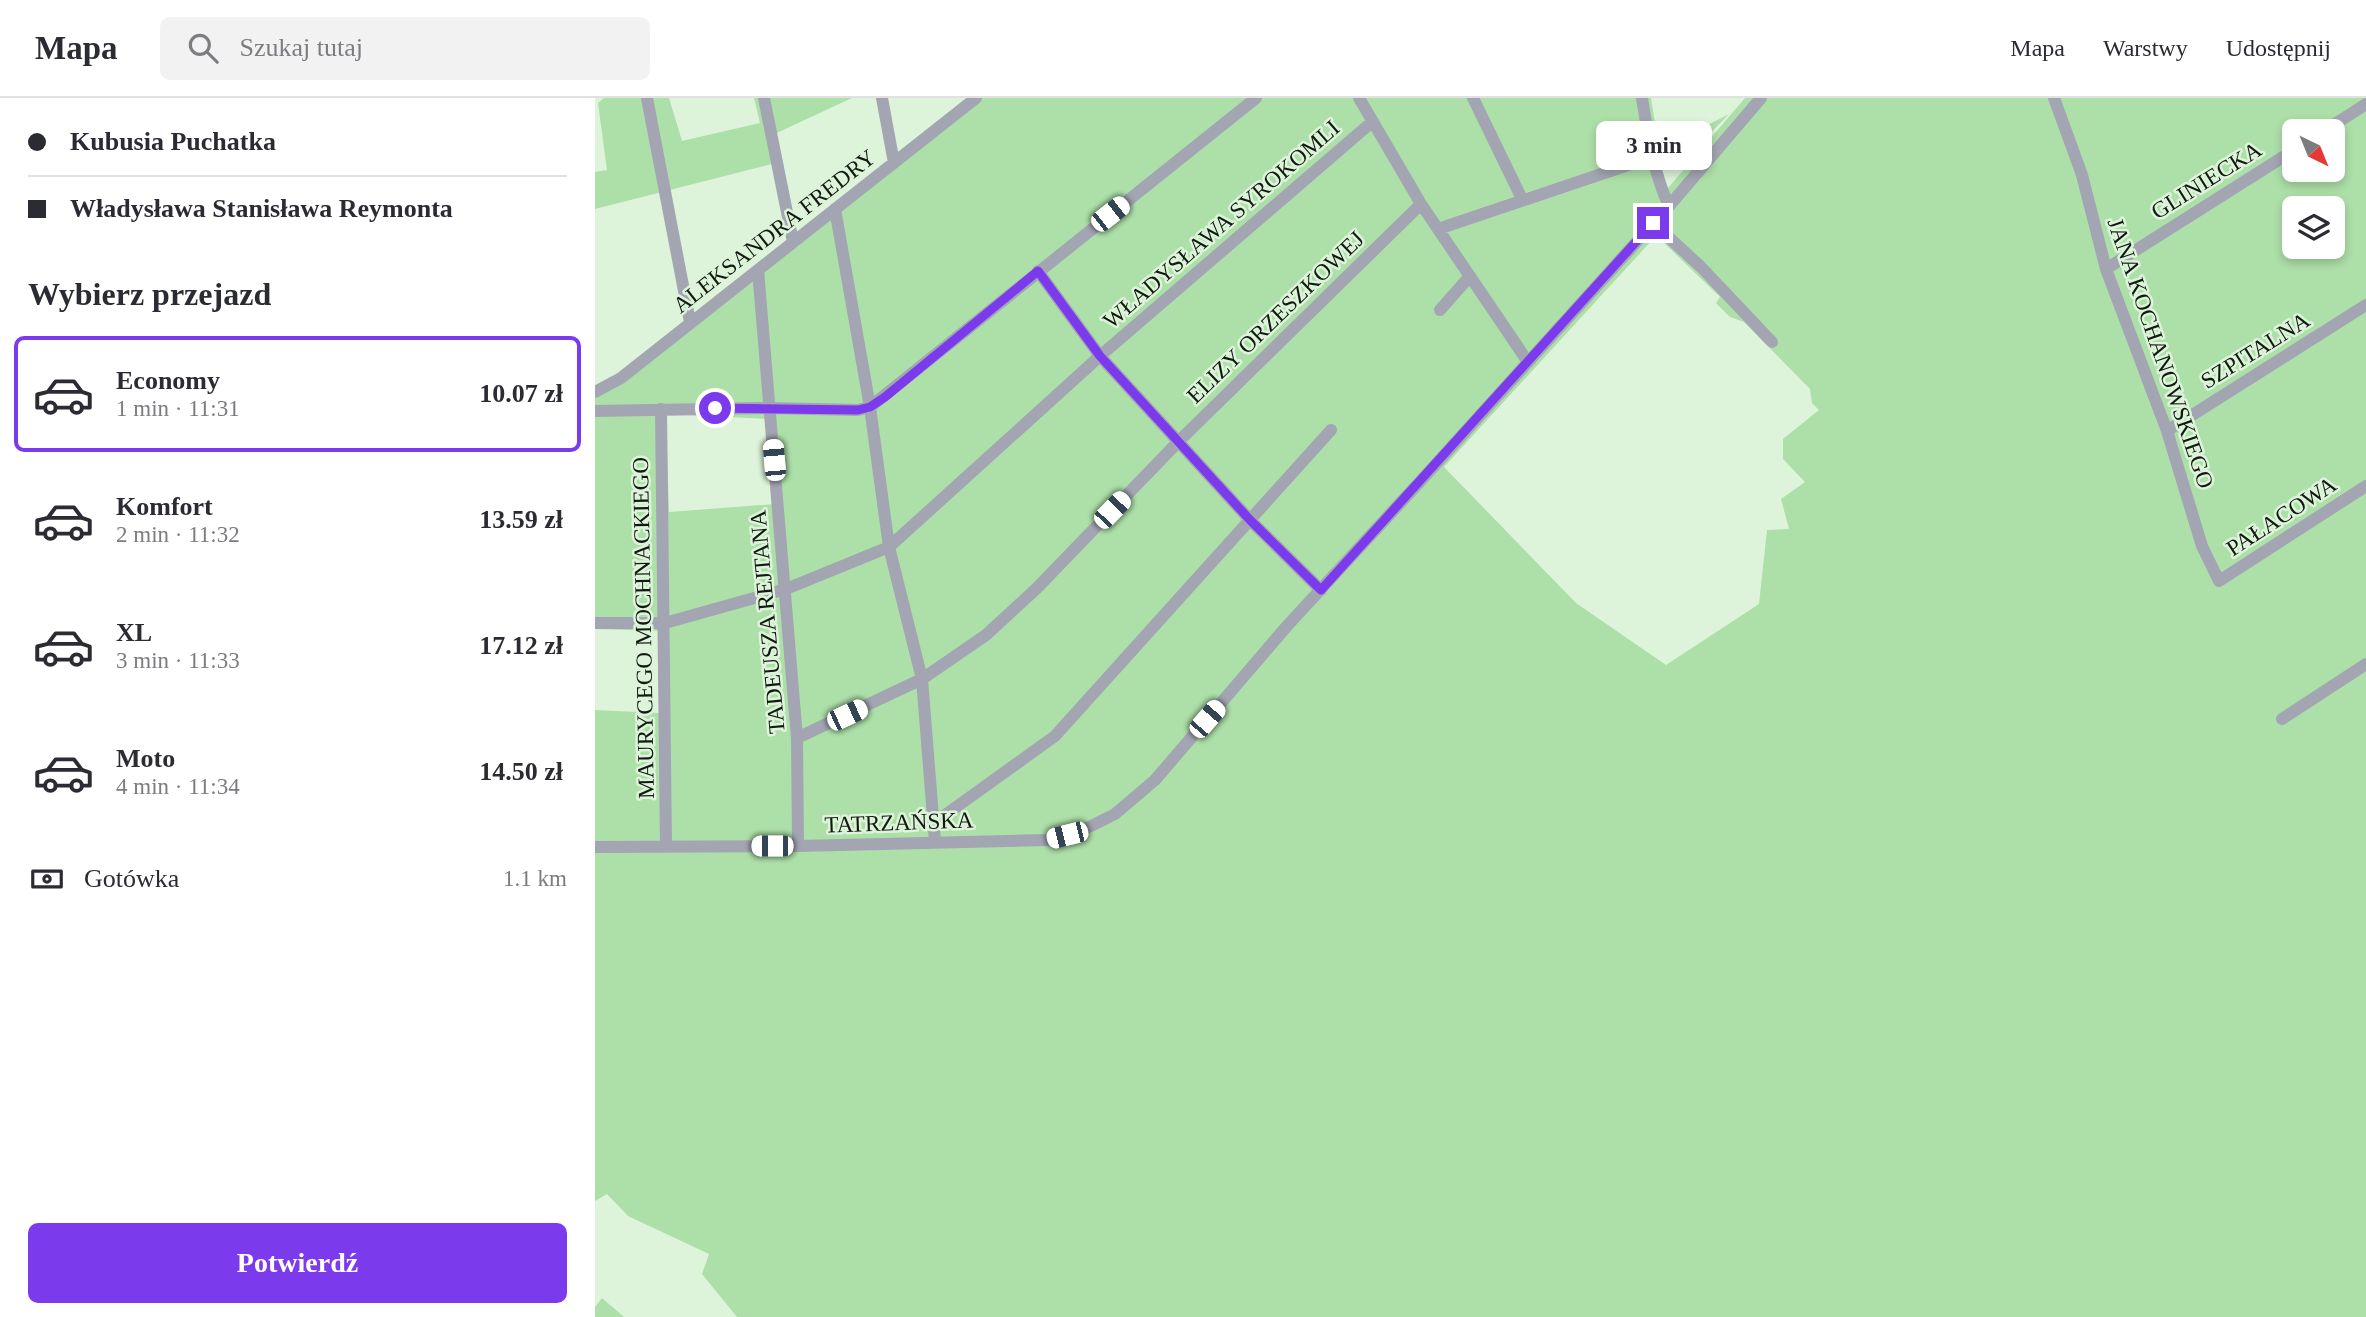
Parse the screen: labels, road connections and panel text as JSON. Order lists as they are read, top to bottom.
{
  "streets": {
    "street": [
      "GLINIECKA",
      "WŁADYSŁAWA SYROKOMLI",
      "ALEKSANDRA FREDRY",
      "ELIZY ORZESZKOWEJ",
      "SZPITALNA",
      "JANA KOCHANOWSKIEGO",
      "PAŁACOWA",
      "TADEUSZA REJTANA",
      "MAURYCEGO MOCHNACKIEGO",
      "TATRZAŃSKA"
    ]
  },
  "crossings": [
    ["GLINIECKA", "JANA KOCHANOWSKIEGO"],
    ["WŁADYSŁAWA SYROKOMLI", "TADEUSZA REJTANA"],
    ["WŁADYSŁAWA SYROKOMLI", "MAURYCEGO MOCHNACKIEGO"],
    ["ALEKSANDRA FREDRY", "TADEUSZA REJTANA"],
    ["ELIZY ORZESZKOWEJ", "TADEUSZA REJTANA"],
    ["SZPITALNA", "JANA KOCHANOWSKIEGO"],
    ["JANA KOCHANOWSKIEGO", "PAŁACOWA"],
    ["TADEUSZA REJTANA", "TATRZAŃSKA"],
    ["MAURYCEGO MOCHNACKIEGO", "TATRZAŃSKA"]
  ],
  "north": "bottom right",
  "page": {
    "header": "Mapa",
    "search": "Szukaj tutaj",
    "nav": ["Mapa", "Warstwy", "Udostępnij"],
    "banner": ["Kubusia Puchatka", "Władysława Stanisława Reymonta"],
    "bubble": "3 min",
    "heading": "Wybierz przejazd",
    "list": [
      {
        "name": "Economy",
        "note": "1 min · 11:31",
        "value": "10.07 zł"
      },
      {
        "name": "Komfort",
        "note": "2 min · 11:32",
        "value": "13.59 zł"
      },
      {
        "name": "XL",
        "note": "3 min · 11:33",
        "value": "17.12 zł"
      },
      {
        "name": "Moto",
        "note": "4 min · 11:34",
        "value": "14.50 zł"
      }
    ],
    "pay": ["Gotówka", "1.1 km"],
    "buttons": "Potwierdź"
  }
}
